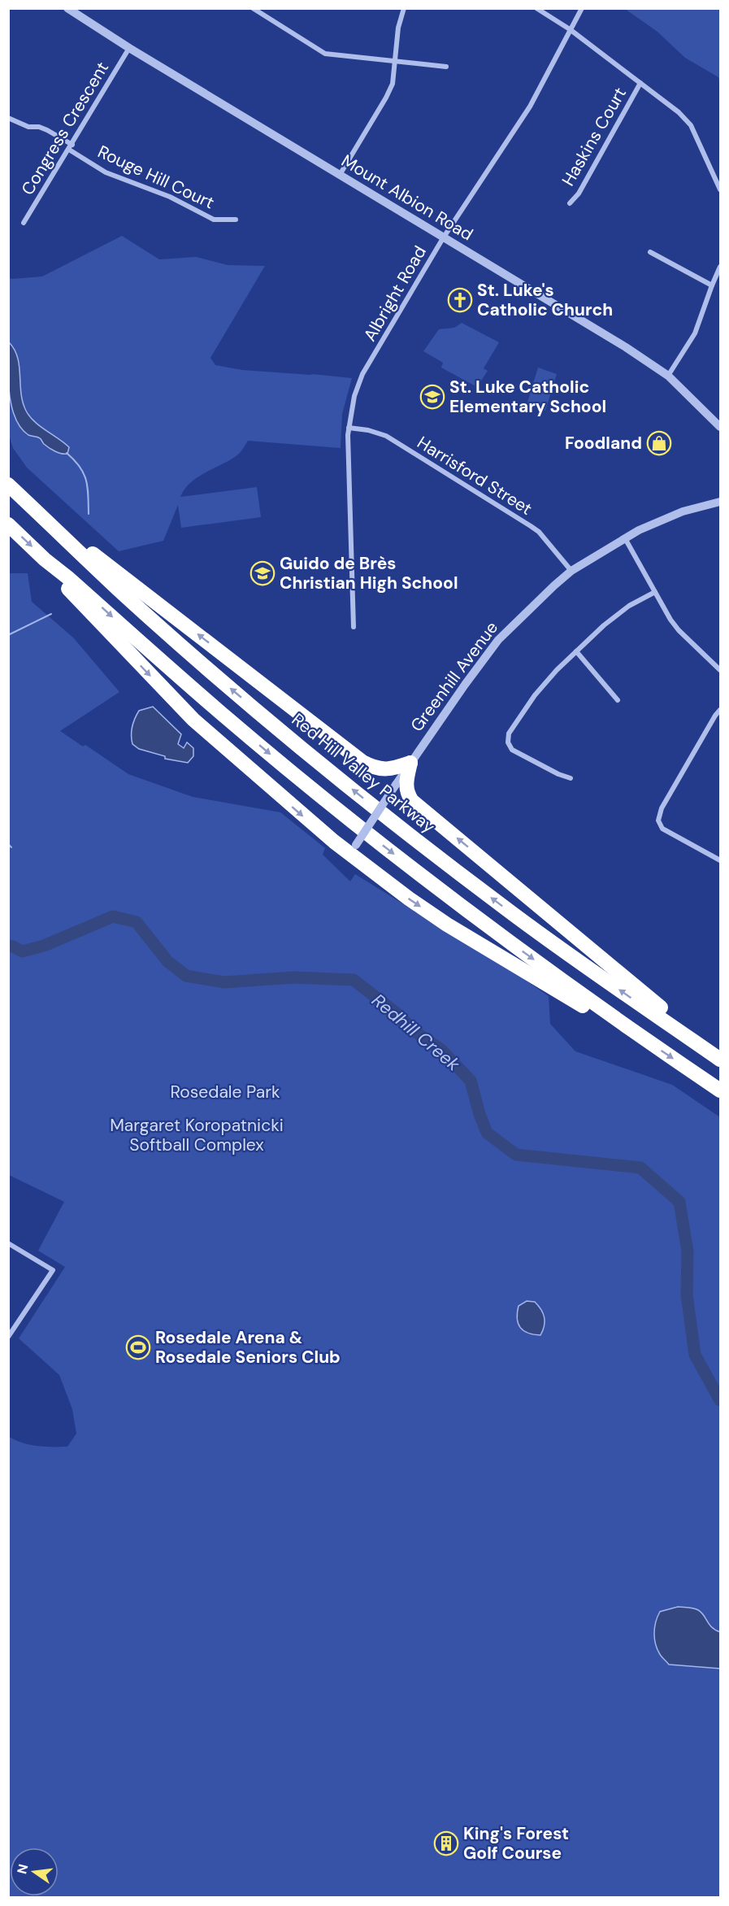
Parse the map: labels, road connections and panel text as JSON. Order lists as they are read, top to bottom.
{
  "streets": {
    "highway": ["Red Hill Valley Parkway"],
    "street": [
      "Congress Crescent",
      "Haskins Court",
      "Rouge Hill Court",
      "Mount Albion Road",
      "Albright Road",
      "Harrisford Street",
      "Greenhill Avenue"
    ]
  },
  "crossings": [
    ["Congress Crescent", "Rouge Hill Court"],
    ["Congress Crescent", "Mount Albion Road"],
    ["Mount Albion Road", "Albright Road"],
    ["Albright Road", "Harrisford Street"],
    ["Harrisford Street", "Greenhill Avenue"]
  ],
  "water": ["Redhill Creek"],
  "parks": ["Rosedale Park", "Margaret Koropatnicki Softball Complex"],
  "places": {
    "church": ["St. Luke's Catholic Church"],
    "school or university": ["St. Luke Catholic Elementary School", "Guido de Brès Christian High School"],
    "shop": ["Foodland"],
    "sports": ["Rosedale Arena & Rosedale Seniors Club"],
    "building": ["King's Forest Golf Course"]
  },
  "north": "left"
}
